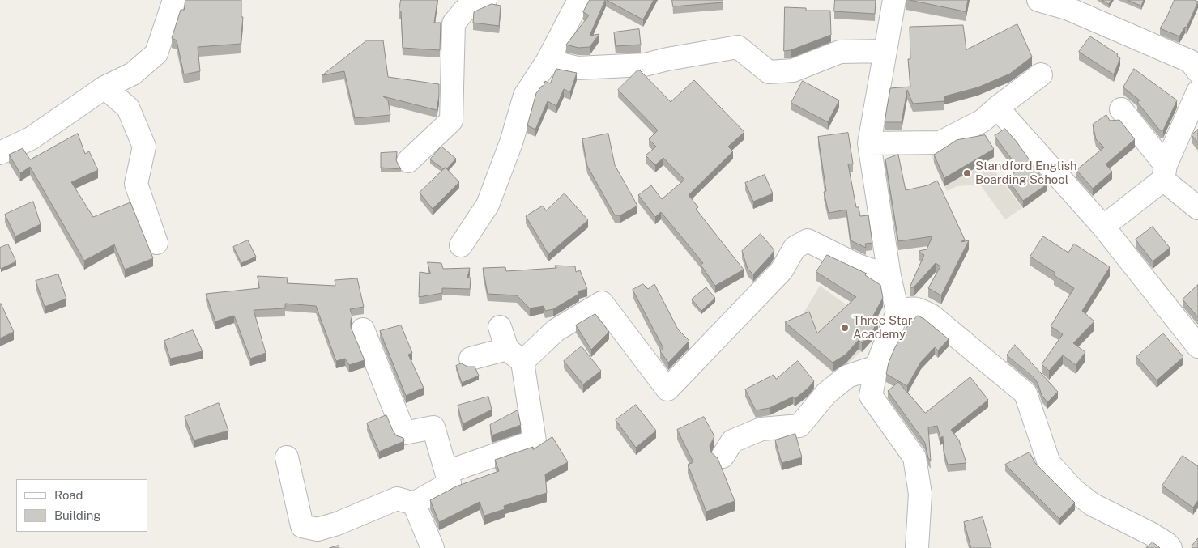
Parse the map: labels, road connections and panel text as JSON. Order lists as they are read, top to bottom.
{
  "places": ["Standford English Boarding School", "Three Star Academy"],
  "legend": ["Road", "Building"]
}
